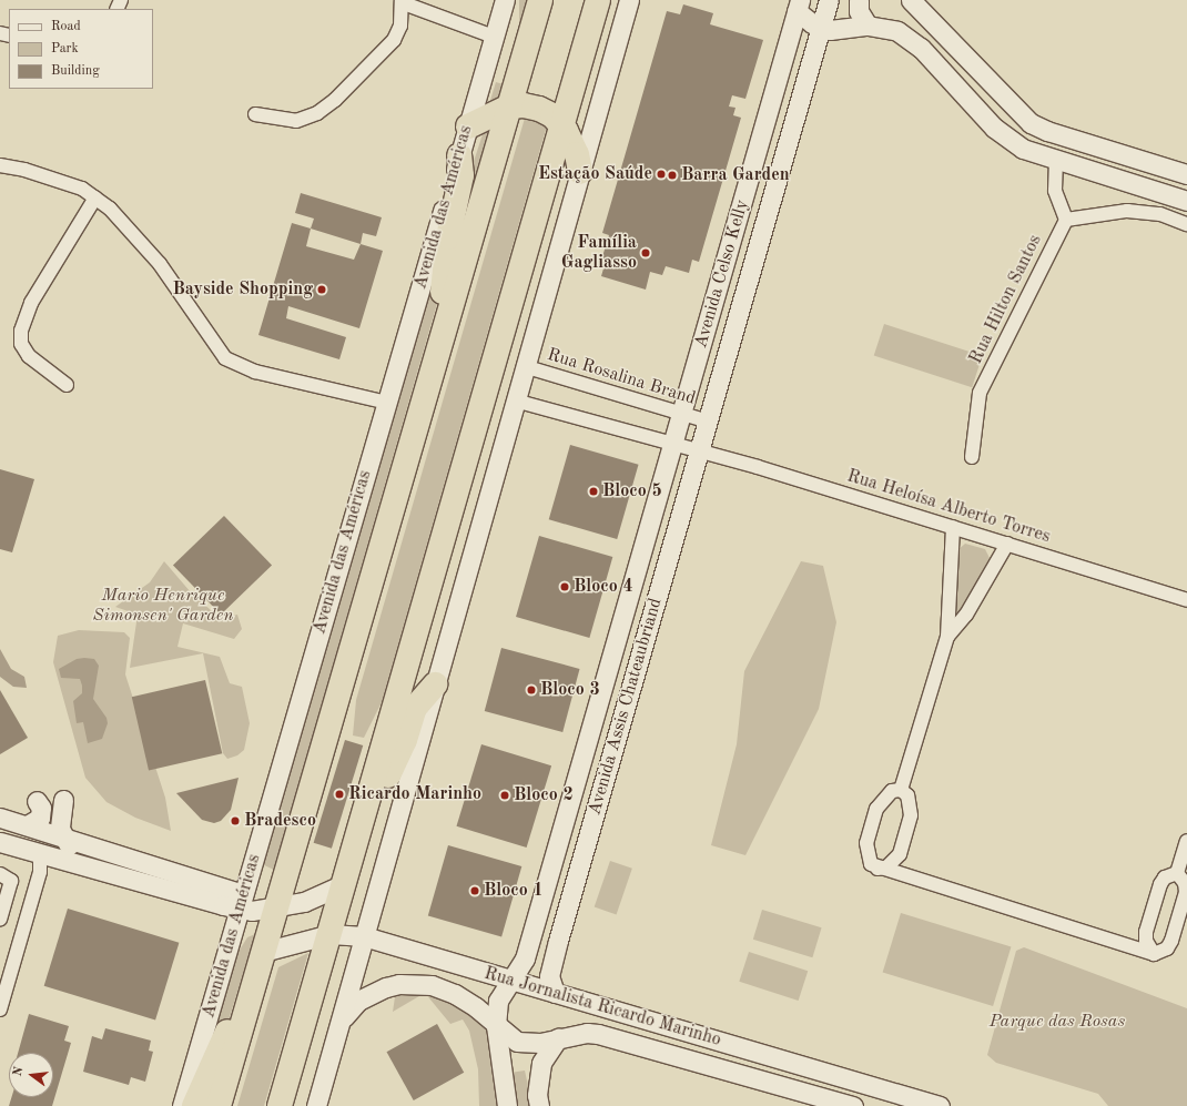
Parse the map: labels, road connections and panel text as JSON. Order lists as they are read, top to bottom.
{
  "streets": {
    "highway": ["Avenida das Américas"],
    "street": [
      "Avenida Celso Kelly",
      "Rua Hilton Santos",
      "Rua Rosalina Brand",
      "Rua Heloísa Alberto Torres",
      "Avenida Assis Chateaubriand",
      "Rua Jornalista Ricardo Marinho"
    ]
  },
  "crossings": [
    ["Avenida das Américas", "Rua Jornalista Ricardo Marinho"],
    ["Avenida Celso Kelly", "Rua Rosalina Brand"],
    ["Avenida Celso Kelly", "Avenida Assis Chateaubriand"],
    ["Rua Rosalina Brand", "Avenida Assis Chateaubriand"],
    ["Rua Heloísa Alberto Torres", "Avenida Assis Chateaubriand"],
    ["Avenida Assis Chateaubriand", "Rua Jornalista Ricardo Marinho"]
  ],
  "parks": ["Mario Henrique Simonsen' Garden", "Parque das Rosas"],
  "places": [
    "Estação Saúde",
    "Barra Garden",
    "Família Gagliasso",
    "Bayside Shopping",
    "Bloco 5",
    "Bloco 4",
    "Bloco 3",
    "Ricardo Marinho",
    "Bloco 2",
    "Bradesco",
    "Bloco 1"
  ],
  "legend": ["Road", "Park", "Building"],
  "north": "left"
}
